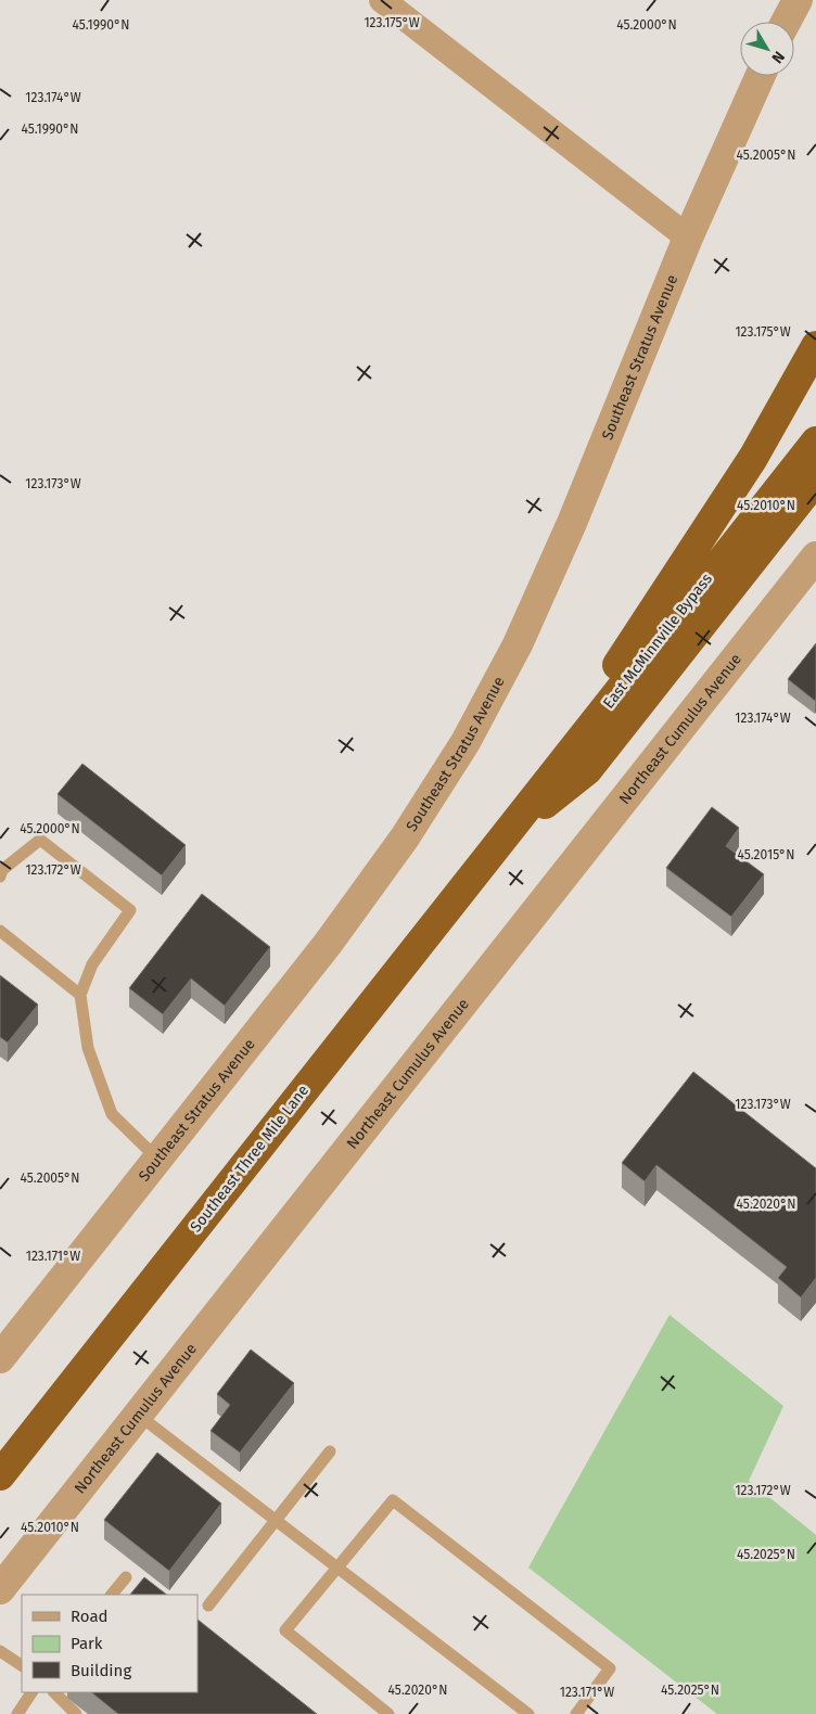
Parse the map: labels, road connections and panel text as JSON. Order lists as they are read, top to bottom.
{
  "streets": {
    "highway": ["East McMinnville Bypass", "Southeast Three Mile Lane"],
    "street": ["Southeast Stratus Avenue", "Northeast Cumulus Avenue"]
  },
  "crossings": [
    ["East McMinnville Bypass", "Southeast Three Mile Lane"]
  ],
  "legend": ["Road", "Park", "Building"],
  "north": "bottom right",
  "coordinates": [
    "123.175°W",
    "45.1990°N",
    "45.2000°N",
    "123.174°W",
    "45.2005°N",
    "123.173°W",
    "45.2010°N",
    "45.2015°N",
    "123.172°W",
    "45.2020°N",
    "123.171°W",
    "45.2025°N"
  ]
}
